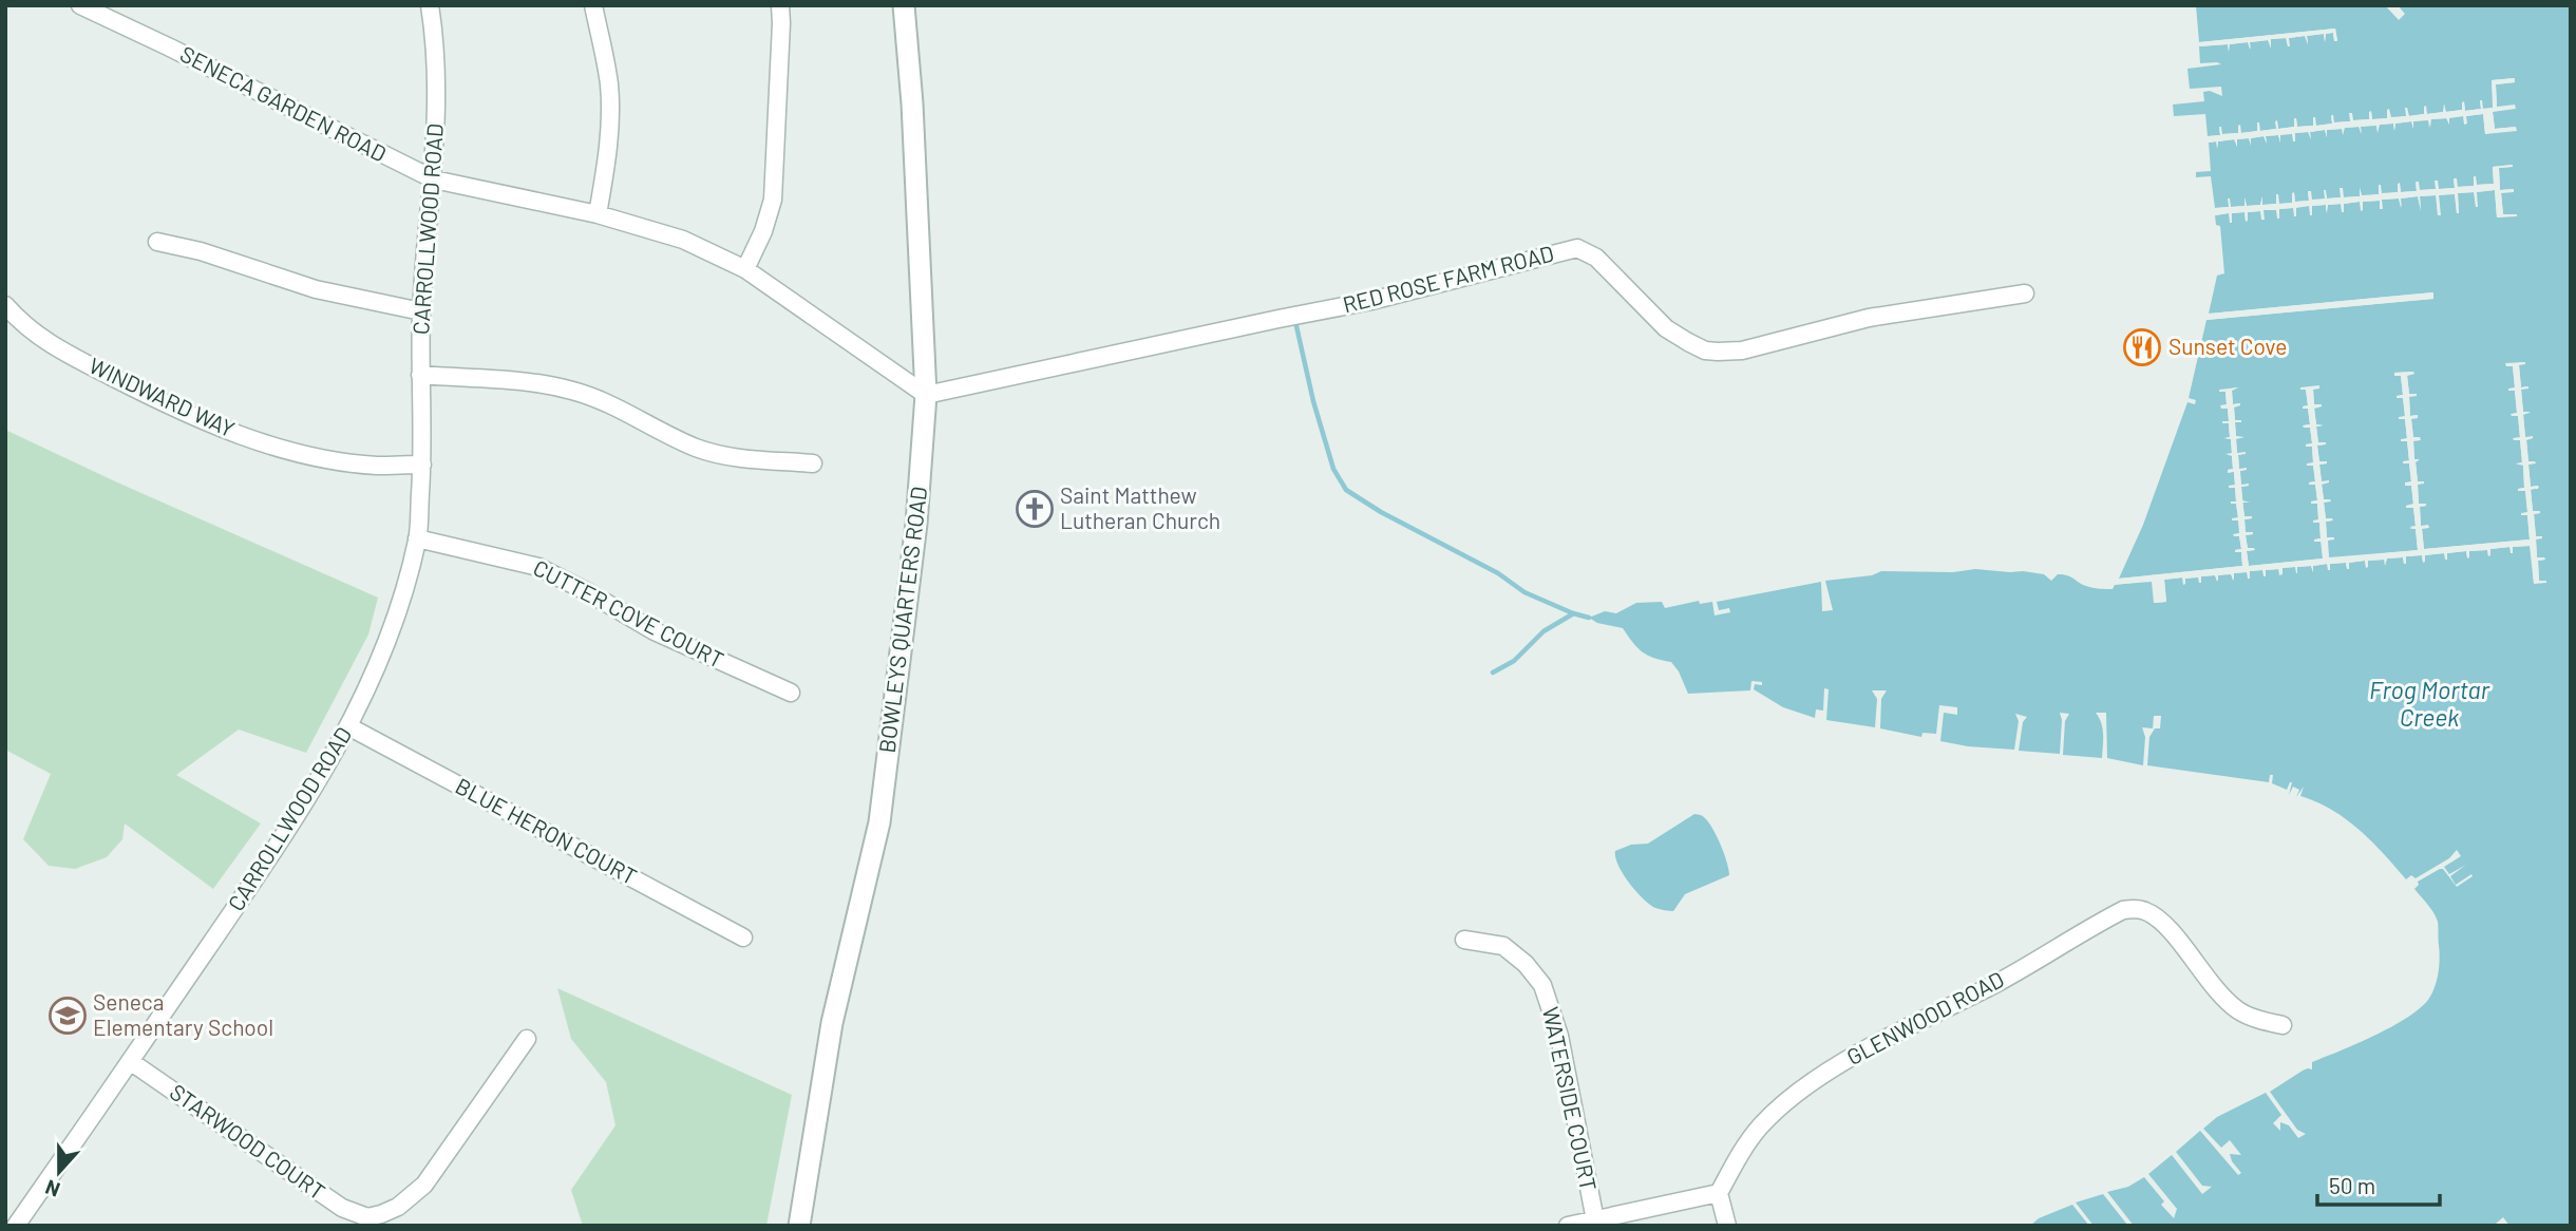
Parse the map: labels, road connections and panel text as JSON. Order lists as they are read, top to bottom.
{
  "streets": {
    "street": [
      "SENECA GARDEN ROAD",
      "CARROLLWOOD ROAD",
      "RED ROSE FARM ROAD",
      "WINDWARD WAY",
      "CUTTER COVE COURT",
      "BOWLEYS QUARTERS ROAD",
      "BLUE HERON COURT",
      "GLENWOOD ROAD",
      "WATERSIDE COURT",
      "STARWOOD COURT"
    ]
  },
  "crossings": [
    ["SENECA GARDEN ROAD", "CARROLLWOOD ROAD"],
    ["SENECA GARDEN ROAD", "RED ROSE FARM ROAD"],
    ["SENECA GARDEN ROAD", "BOWLEYS QUARTERS ROAD"],
    ["CARROLLWOOD ROAD", "WINDWARD WAY"],
    ["CARROLLWOOD ROAD", "CUTTER COVE COURT"],
    ["CARROLLWOOD ROAD", "BLUE HERON COURT"],
    ["CARROLLWOOD ROAD", "STARWOOD COURT"],
    ["RED ROSE FARM ROAD", "BOWLEYS QUARTERS ROAD"]
  ],
  "water": ["Frog Mortar Creek"],
  "places": {
    "restaurant": ["Sunset Cove"],
    "church": ["Saint Matthew Lutheran Church"],
    "school or university": ["Seneca Elementary School"]
  },
  "scale_bar": "50 m",
  "north": "bottom"
}
